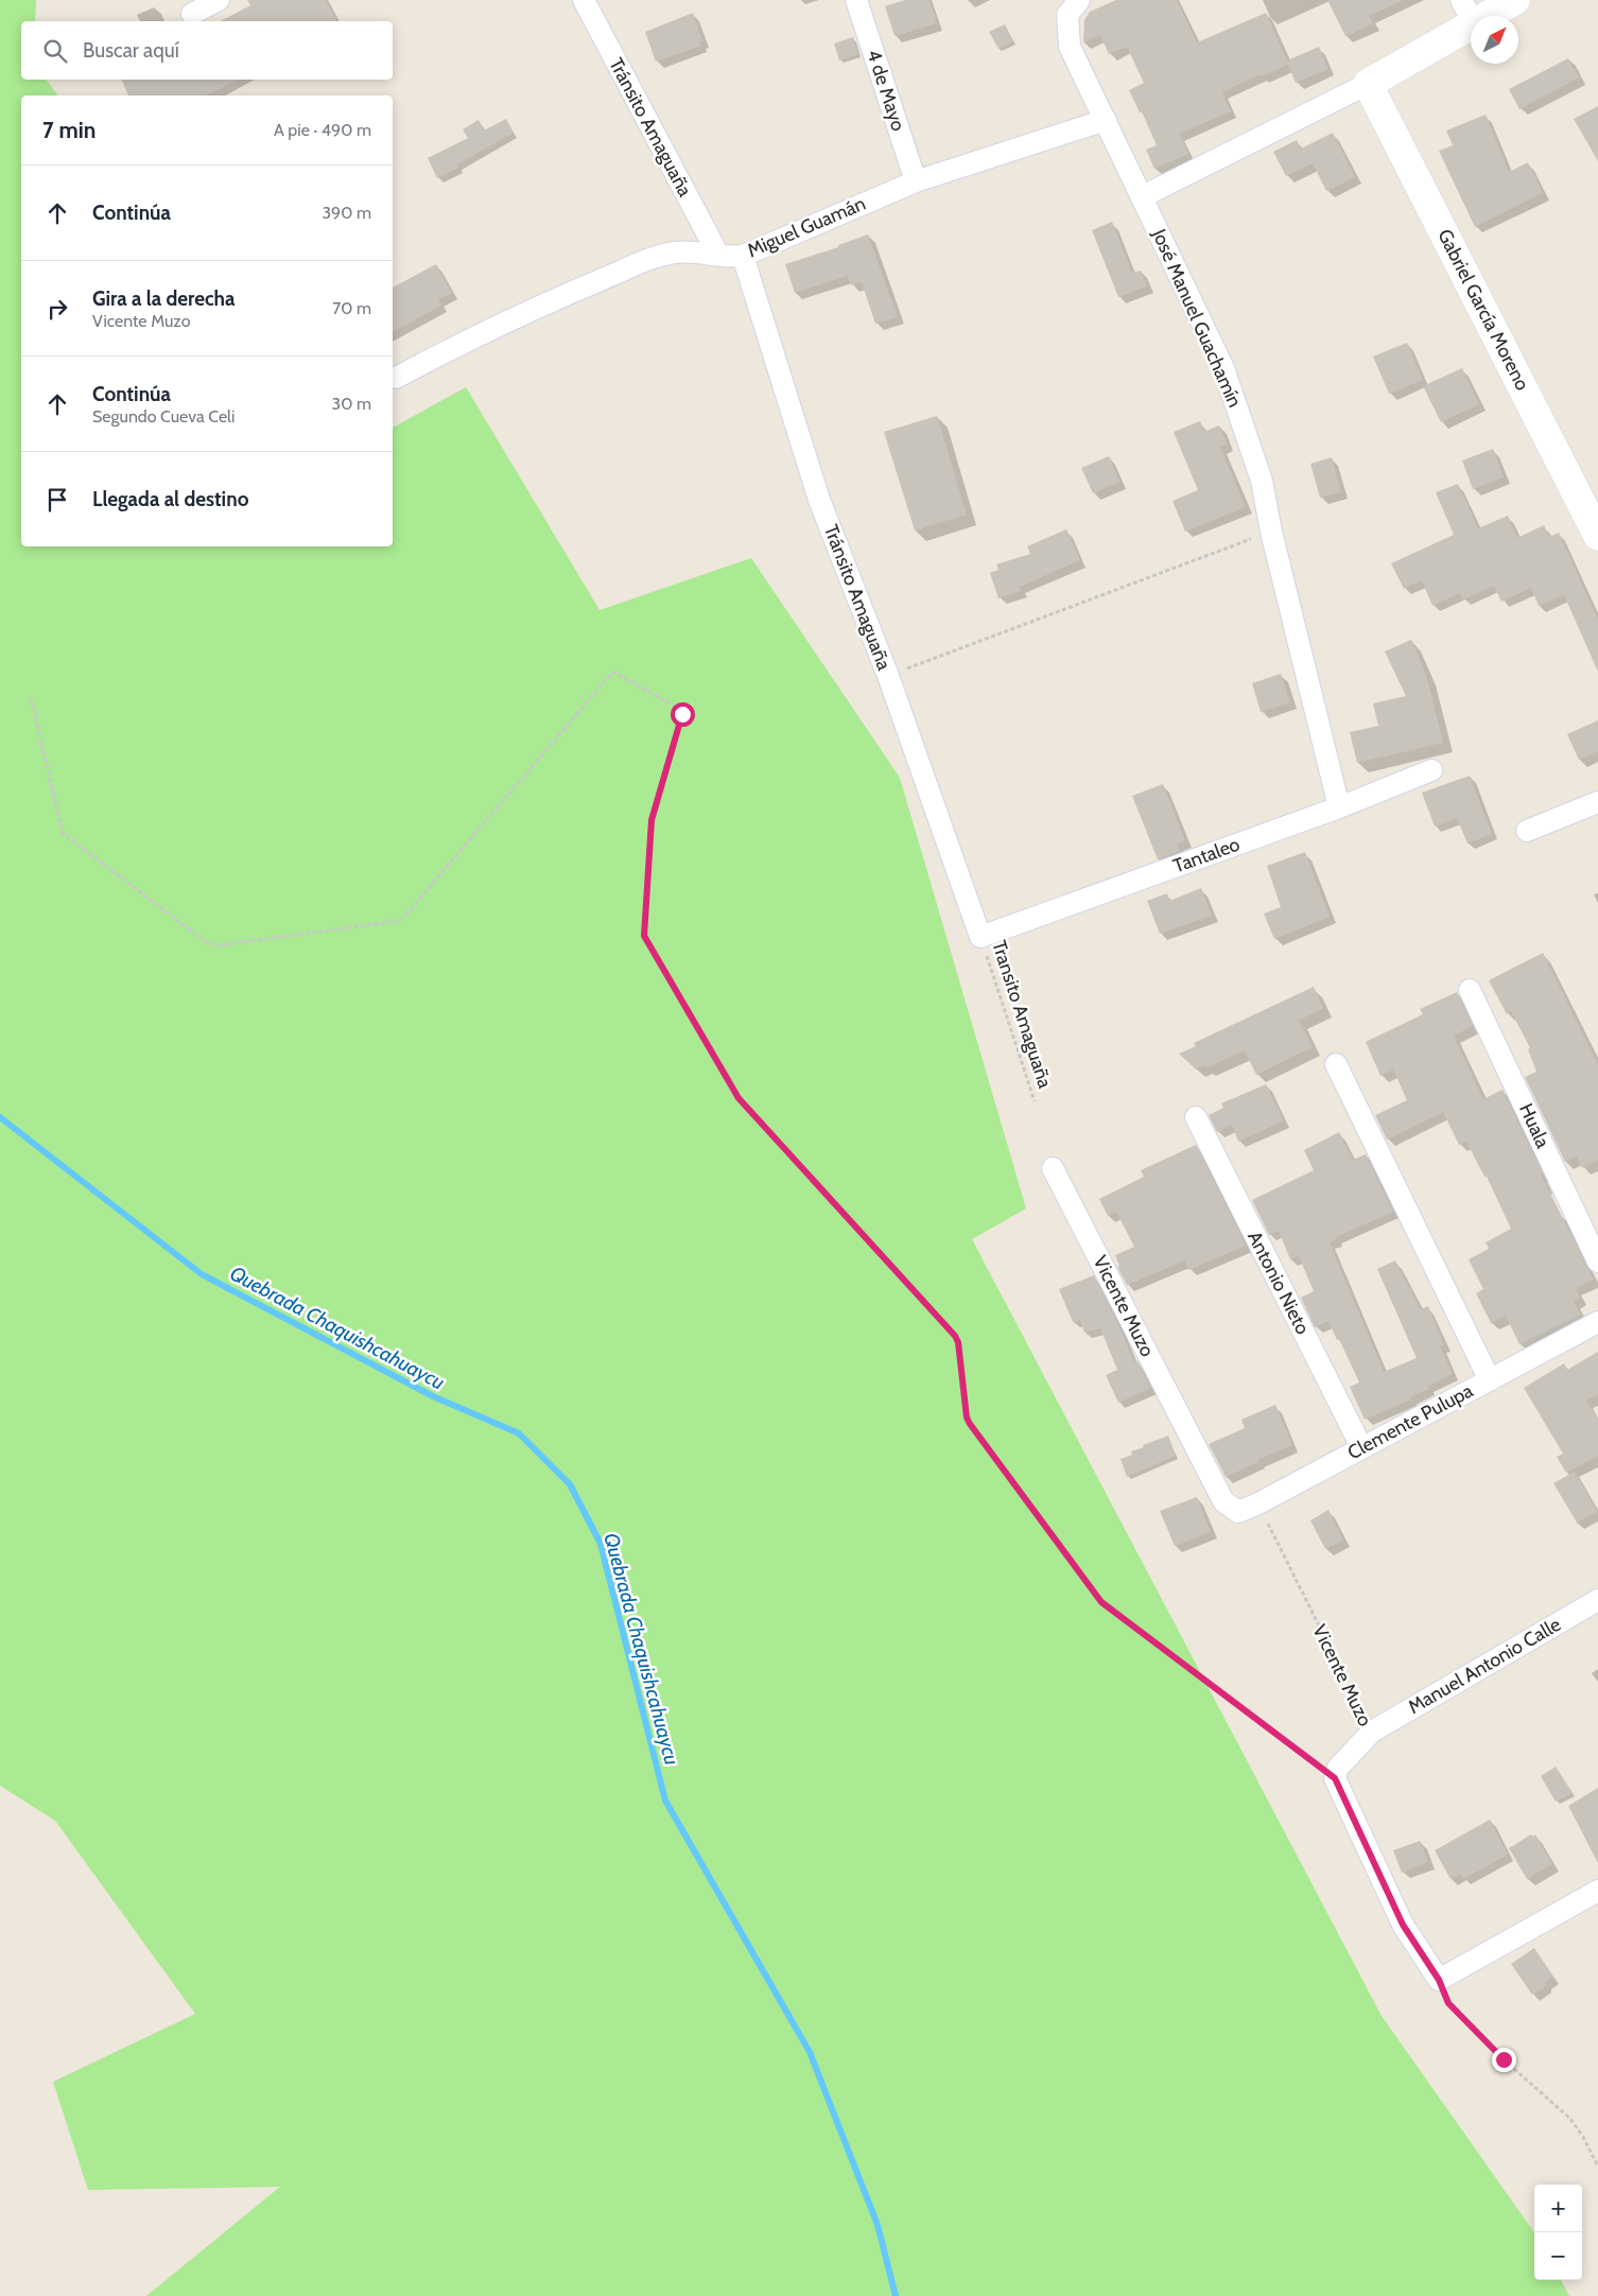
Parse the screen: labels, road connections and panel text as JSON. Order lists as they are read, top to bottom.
{
  "streets": {
    "street": [
      "4 de Mayo",
      "Tránsito Amaguaña",
      "Miguel Guamán",
      "Gabriel García Moreno",
      "José Manuel Guachamín",
      "Tantaleo",
      "Huala",
      "Antonio Nieto",
      "Vicente Muzo",
      "Clemente Pulupa",
      "Manuel Antonio Calle"
    ],
    "path": ["Transito Amaguaña"]
  },
  "crossings": [
    ["4 de Mayo", "Miguel Guamán"],
    ["Tránsito Amaguaña", "Miguel Guamán"],
    ["Tránsito Amaguaña", "Tantaleo"],
    ["Tránsito Amaguaña", "Transito Amaguaña"],
    ["Miguel Guamán", "José Manuel Guachamín"],
    ["José Manuel Guachamín", "Tantaleo"],
    ["Tantaleo", "Transito Amaguaña"],
    ["Antonio Nieto", "Clemente Pulupa"],
    ["Vicente Muzo", "Clemente Pulupa"],
    ["Vicente Muzo", "Manuel Antonio Calle"]
  ],
  "water": ["Quebrada Chaquishcahuaycu"],
  "north": "top right",
  "page": {
    "search": "Buscar aquí",
    "heading": ["7 min", "A pie · 490 m"],
    "list": [
      ["Continúa", "390 m"],
      ["Gira a la derecha", "Vicente Muzo", "70 m"],
      ["Continúa", "Segundo Cueva Celi", "30 m"],
      "Llegada al destino"
    ],
    "map_buttons": ["+", "−"]
  }
}
